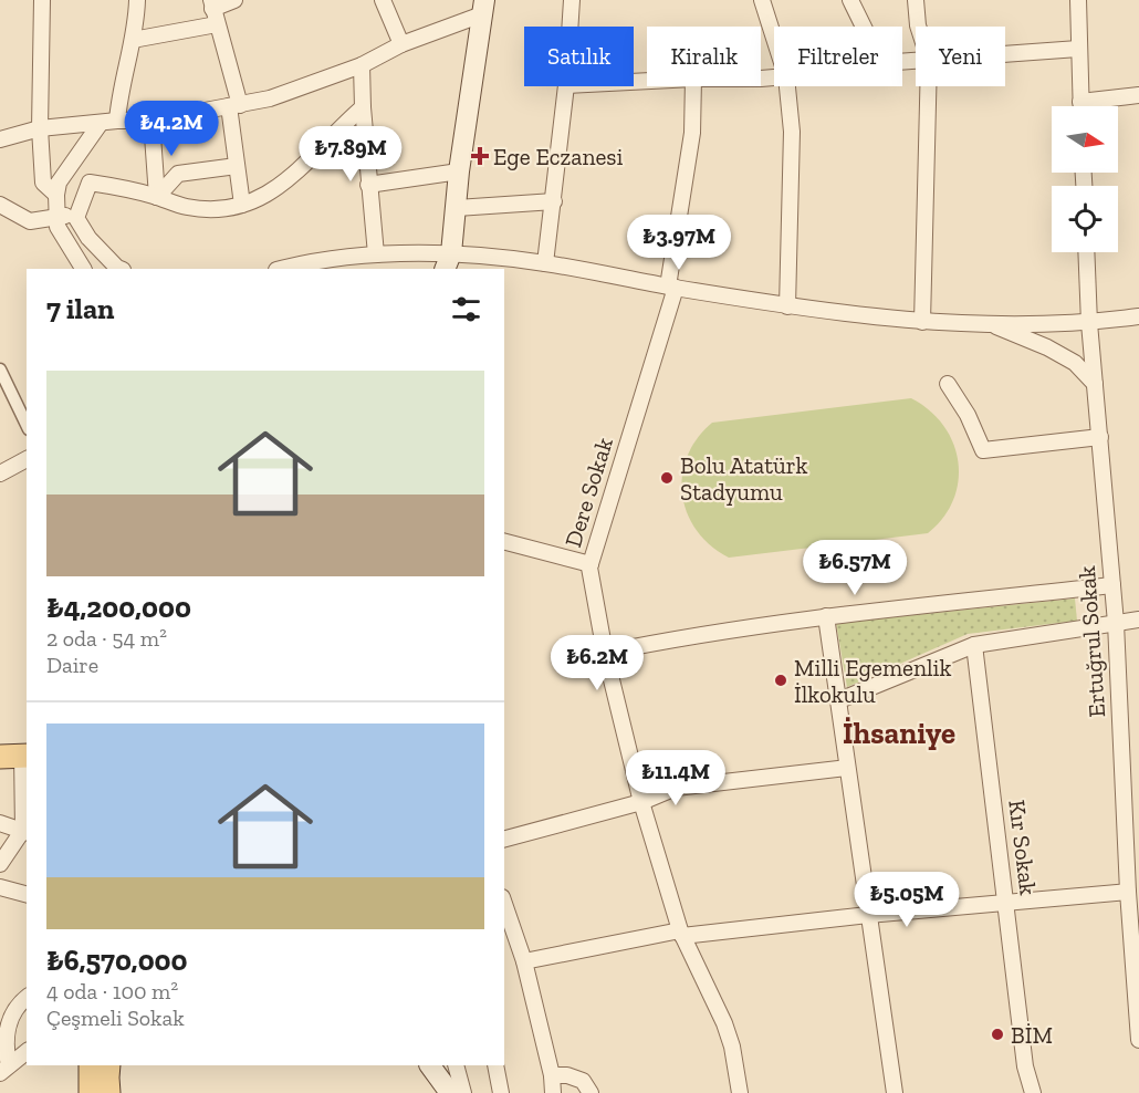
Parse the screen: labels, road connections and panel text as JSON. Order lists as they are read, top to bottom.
{
  "streets": {
    "street": ["Dere Sokak", "Ertuğrul Sokak", "Kır Sokak"]
  },
  "districts": ["İhsaniye"],
  "places": {
    "health": ["Ege Eczanesi"],
    "other": ["Bolu Atatürk Stadyumu", "Milli Egemenlik İlkokulu", "BİM"]
  },
  "north": "right",
  "page": {
    "chip": [
      "Satılık",
      "Kiralık",
      "Filtreler",
      "Yeni"
    ],
    "price": [
      "₺4.2M",
      "₺7.89M",
      "₺3.97M",
      "₺6.57M",
      "₺6.2M",
      "₺11.4M",
      "₺5.05M"
    ],
    "heading": "7 ilan",
    "list": [
      {
        "name": "₺4,200,000",
        "note": "2 oda · 54 m² · Daire"
      },
      {
        "name": "₺6,570,000",
        "note": "4 oda · 100 m² · Çeşmeli Sokak"
      }
    ]
  }
}
